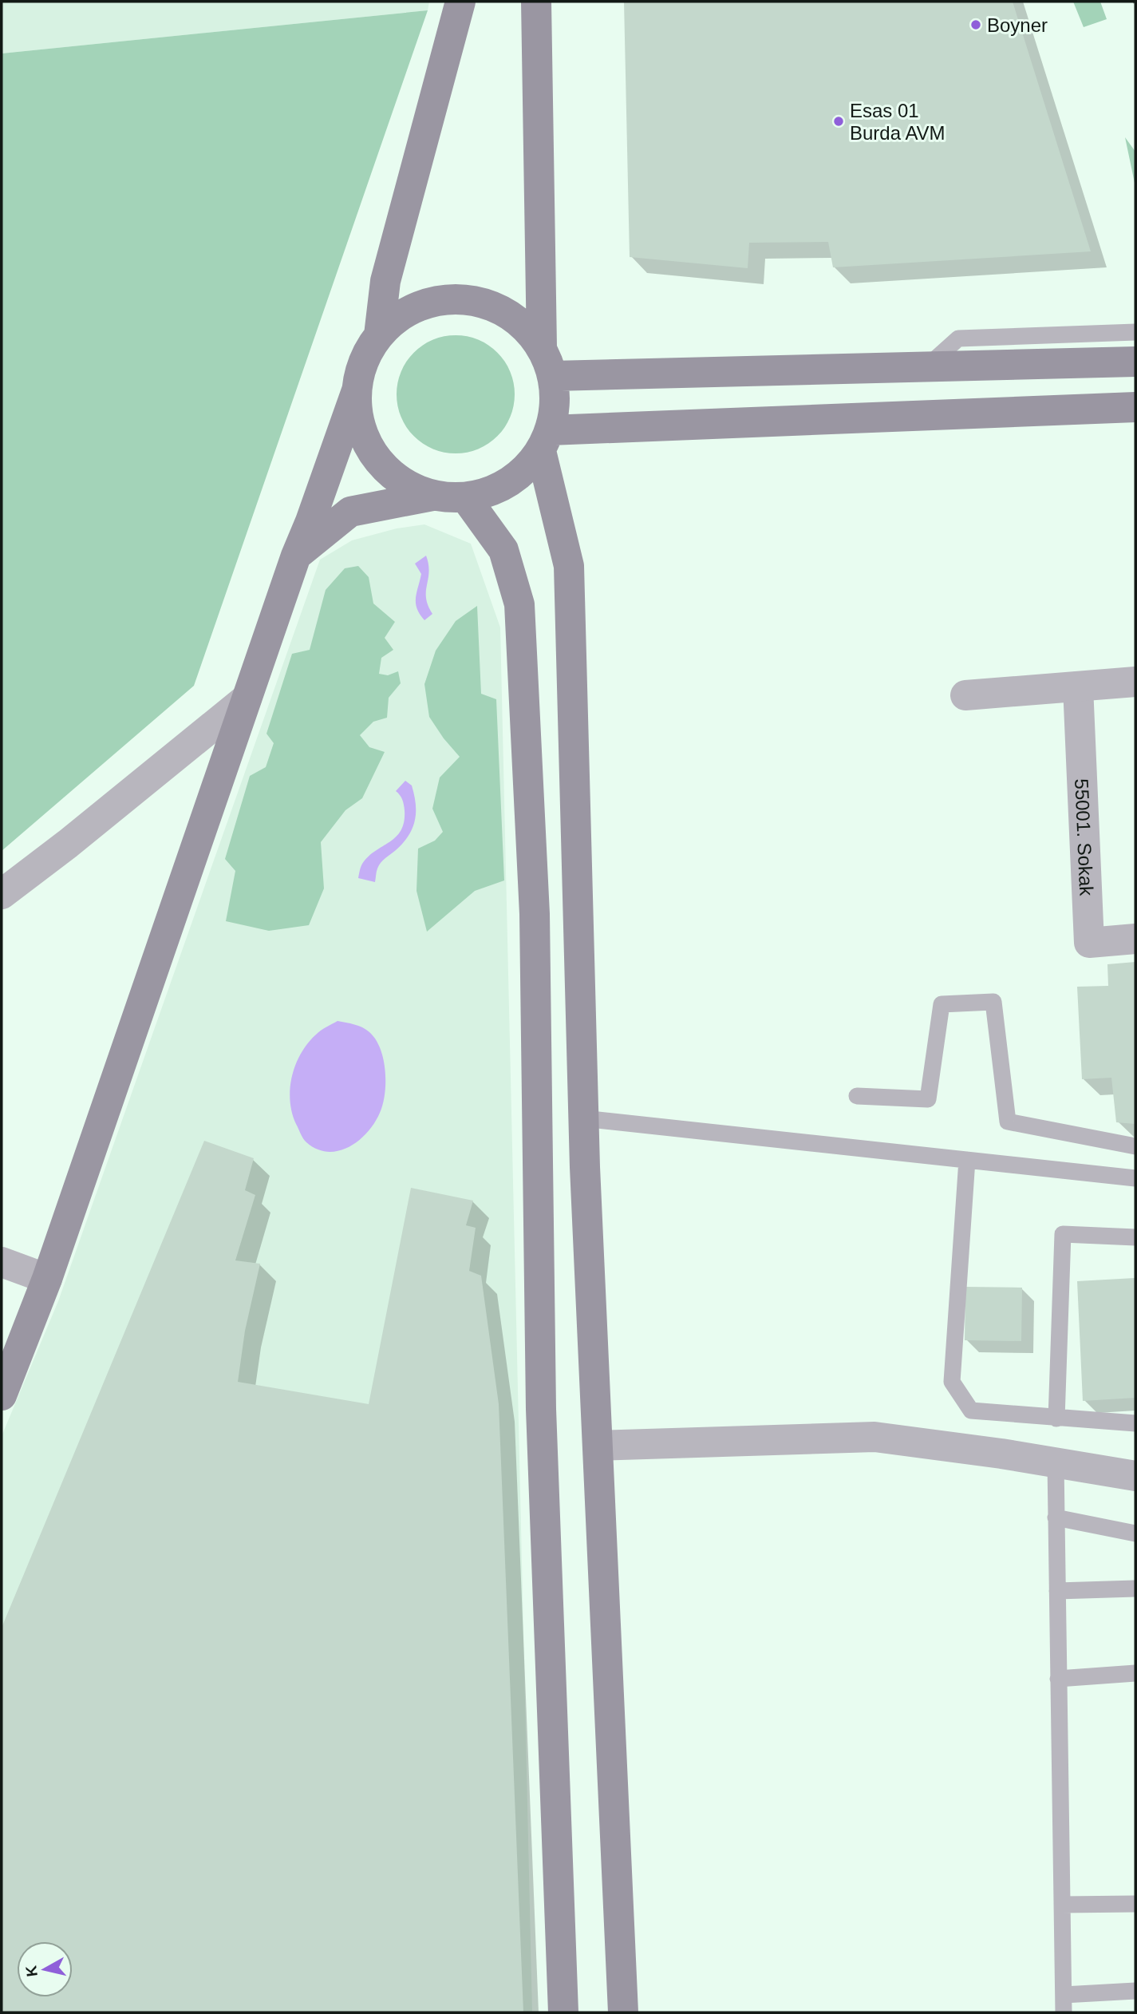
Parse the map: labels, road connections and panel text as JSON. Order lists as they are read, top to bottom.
{
  "streets": {
    "street": ["55001. Sokak"]
  },
  "places": ["Boyner", "Esas 01 Burda AVM"],
  "north": "left"
}
